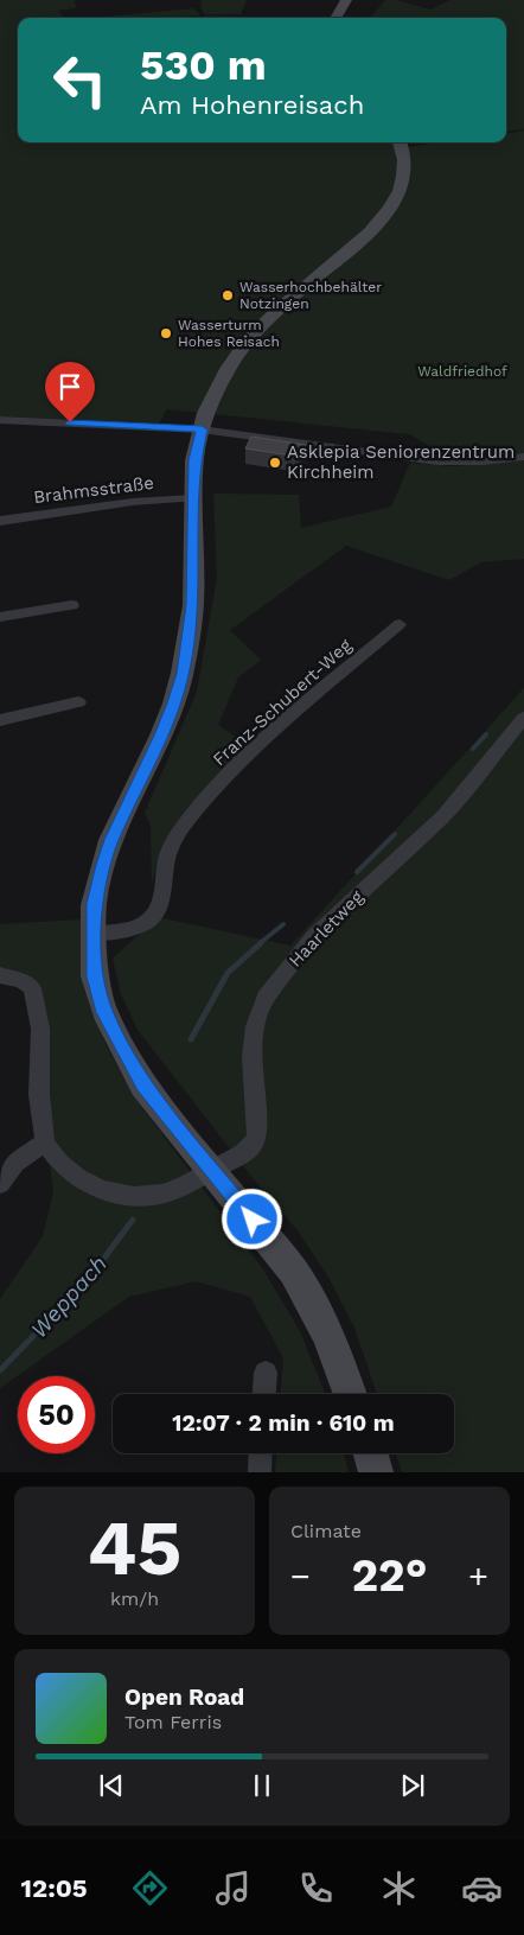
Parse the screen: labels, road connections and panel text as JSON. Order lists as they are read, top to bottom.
{
  "streets": {
    "street": ["Brahmsstraße", "Franz-Schubert-Weg", "Haarletweg"]
  },
  "water": ["Weppach"],
  "parks": ["Waldfriedhof"],
  "places": ["Wasserhochbehälter Notzingen", "Wasserturm Hohes Reisach", "Asklepia Seniorenzentrum Kirchheim"],
  "page": {
    "turn": ["530 m", "Am Hohenreisach"],
    "limit": "50",
    "trip": "12:07 · 2 min · 610 m",
    "tile": [
      ["45", "km/h"],
      "Climate"
    ],
    "heat": ["−", "22°", "+"],
    "song": ["Open Road", "Tom Ferris"],
    "tabs": "12:05"
  }
}
